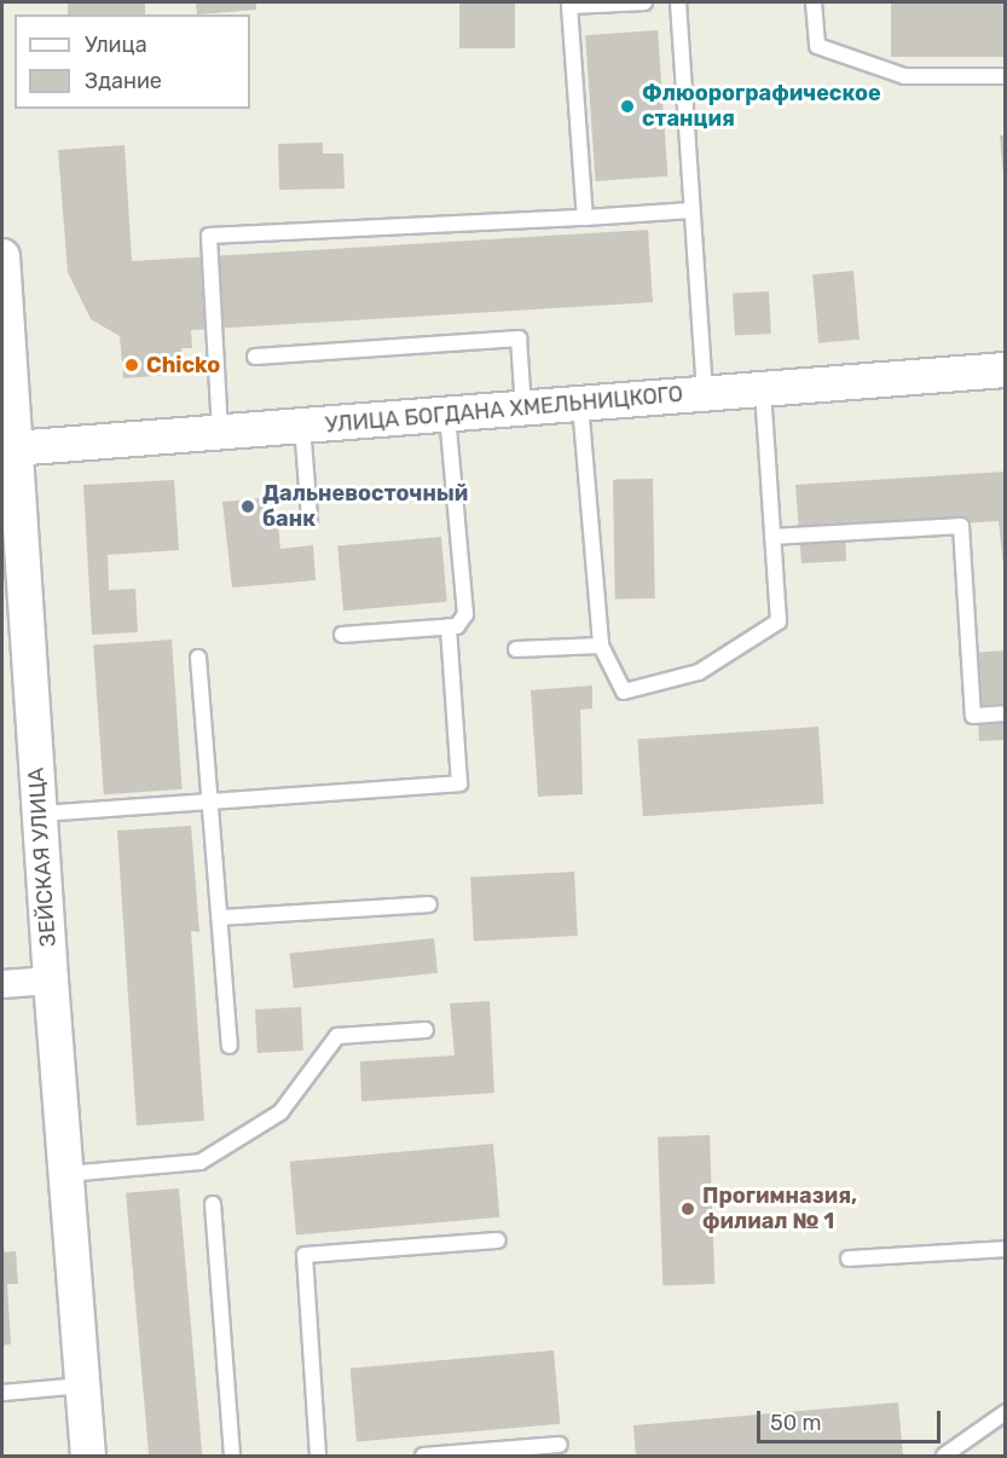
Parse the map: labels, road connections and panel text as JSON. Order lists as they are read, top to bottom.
{
  "streets": {
    "street": ["УЛИЦА БОГДАНА ХМЕЛЬНИЦКОГО", "ЗЕЙСКАЯ УЛИЦА"]
  },
  "crossings": [
    ["УЛИЦА БОГДАНА ХМЕЛЬНИЦКОГО", "ЗЕЙСКАЯ УЛИЦА"]
  ],
  "places": [
    "Флюорографическое станция",
    "Chicko",
    "Дальневосточный банк",
    "Прогимназия, филиал № 1"
  ],
  "legend": ["Улица", "Здание"],
  "scale_bar": "50 m"
}
